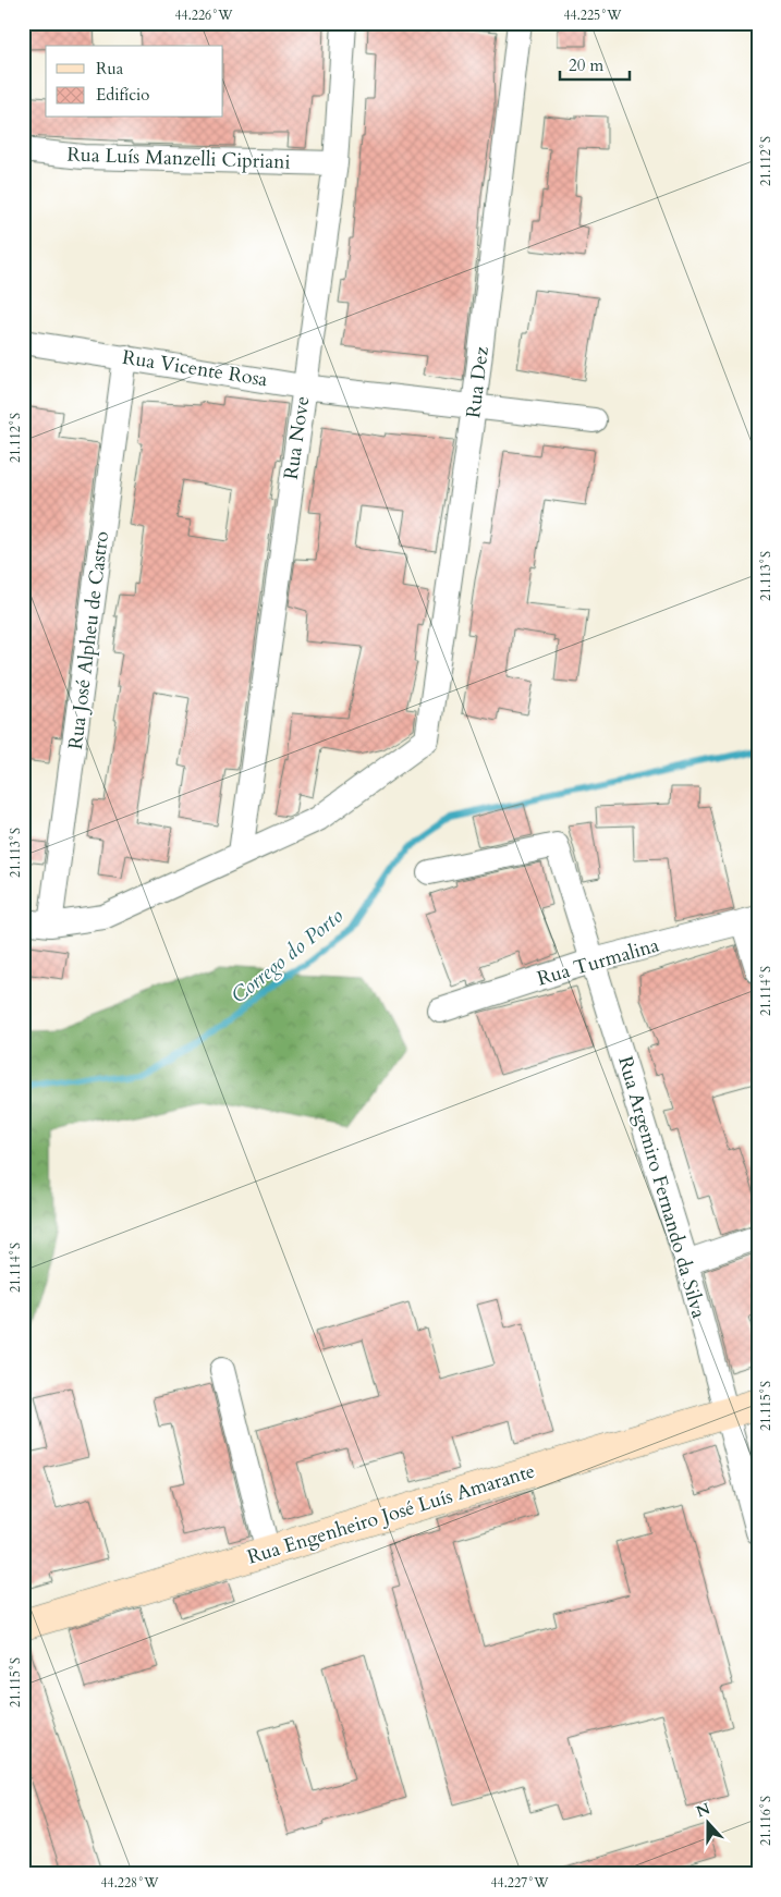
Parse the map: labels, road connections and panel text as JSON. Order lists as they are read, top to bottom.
{
  "streets": {
    "street": [
      "Rua Luís Manzelli Cipriani",
      "Rua Vicente Rosa",
      "Rua Dez",
      "Rua Nove",
      "Rua José Alpheu de Castro",
      "Rua Turmalina",
      "Rua Argemiro Fernando da Silva",
      "Rua Engenheiro José Luís Amarante"
    ]
  },
  "crossings": [
    ["Rua Luís Manzelli Cipriani", "Rua Nove"],
    ["Rua Vicente Rosa", "Rua Dez"],
    ["Rua Vicente Rosa", "Rua Nove"],
    ["Rua Vicente Rosa", "Rua José Alpheu de Castro"],
    ["Rua Dez", "Rua Nove"],
    ["Rua Turmalina", "Rua Argemiro Fernando da Silva"],
    ["Rua Argemiro Fernando da Silva", "Rua Engenheiro José Luís Amarante"]
  ],
  "water": ["Corrego do Porto"],
  "legend": ["Rua", "Edifício"],
  "scale_bar": "20 m",
  "north": "top",
  "coordinates": [
    "44.226°W",
    "44.225°W",
    "21.112°S",
    "21.113°S",
    "21.114°S",
    "21.115°S",
    "21.116°S",
    "44.228°W",
    "44.227°W"
  ]
}
